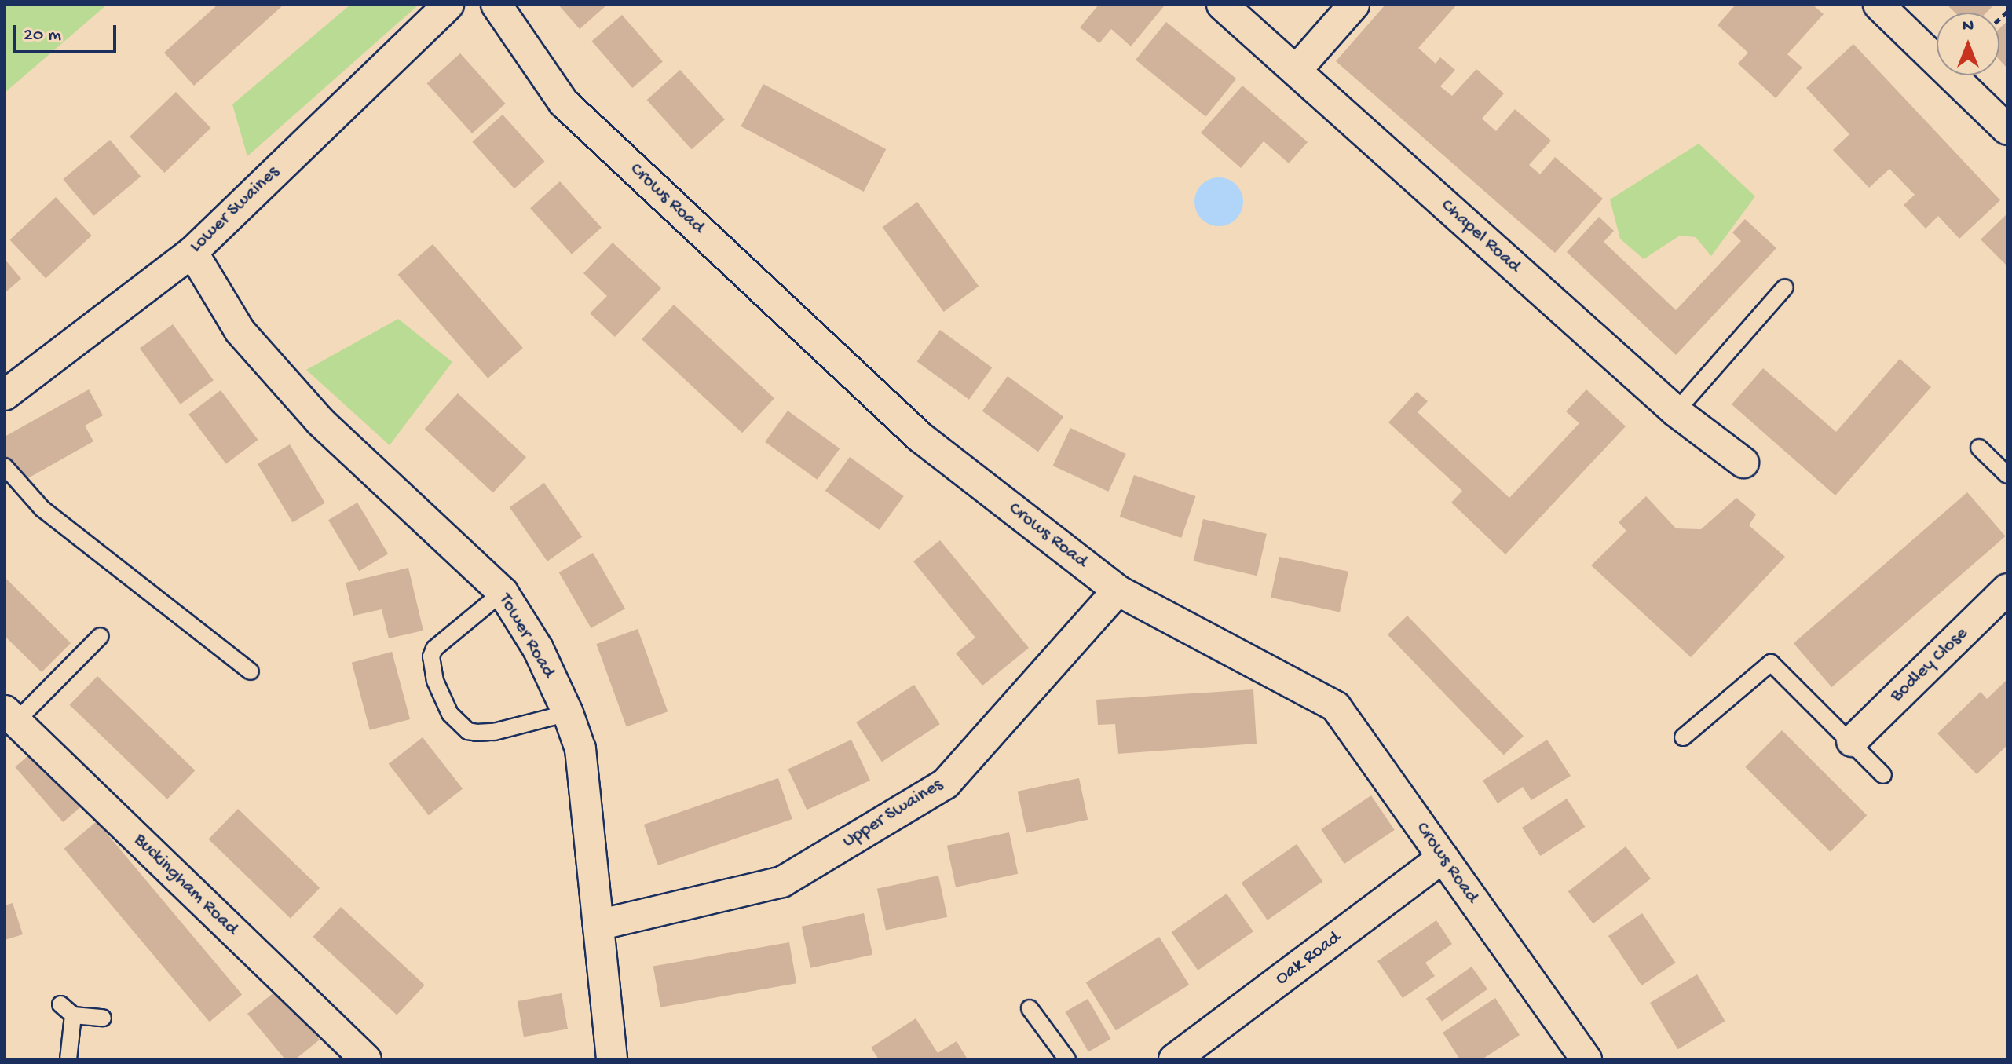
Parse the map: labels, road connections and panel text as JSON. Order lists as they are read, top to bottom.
{
  "streets": {
    "street": [
      "Crows Road",
      "Lower Swaines",
      "Chapel Road",
      "Tower Road",
      "Bodley Close",
      "Upper Swaines",
      "Buckingham Road",
      "Oak Road"
    ]
  },
  "crossings": [
    ["Crows Road", "Upper Swaines"],
    ["Crows Road", "Oak Road"],
    ["Lower Swaines", "Tower Road"],
    ["Tower Road", "Upper Swaines"]
  ],
  "scale_bar": "20 m",
  "north": "top"
}
